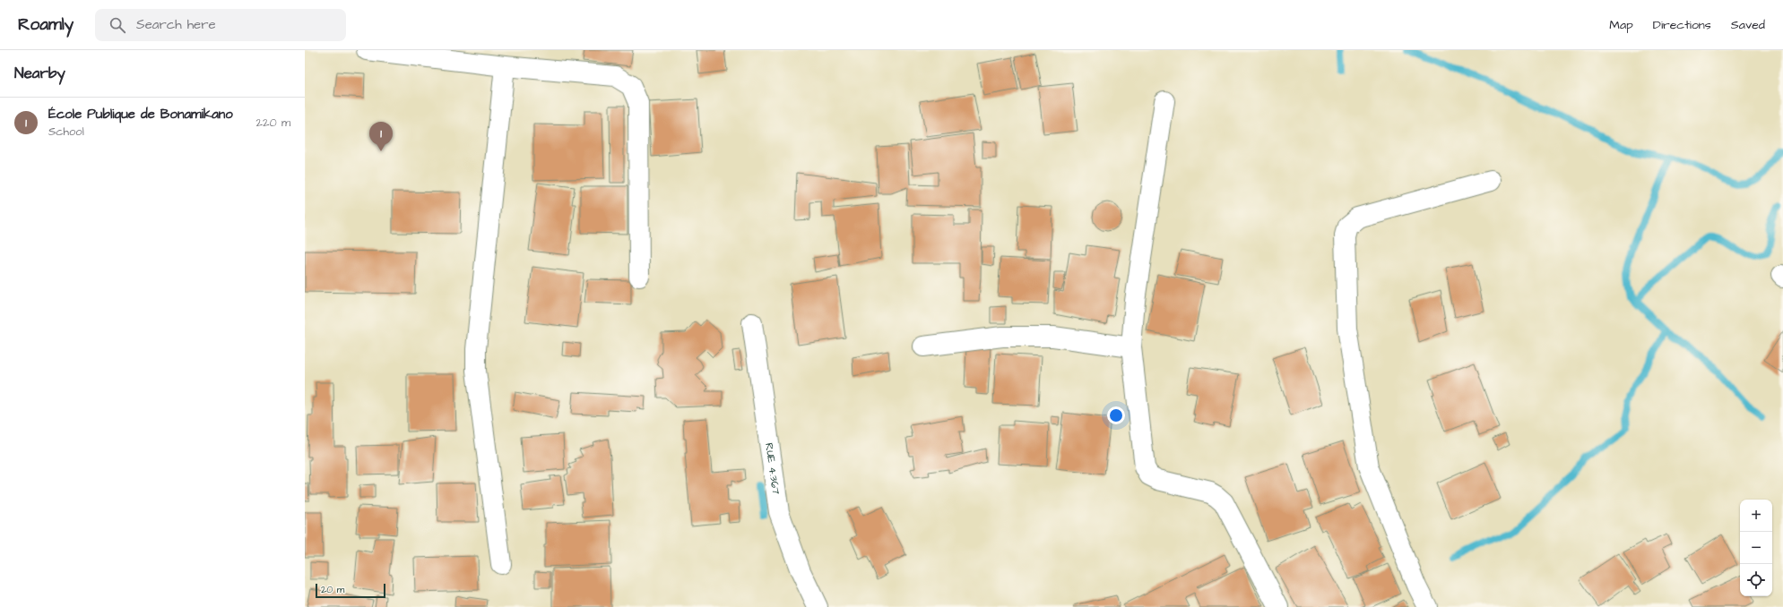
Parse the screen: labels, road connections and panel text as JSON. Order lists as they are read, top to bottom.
{
  "streets": {
    "street": ["RUE 4.367"]
  },
  "scale_bar": "20 m",
  "page": {
    "header": "Roamly",
    "search": "Search here",
    "nav": ["Map", "Directions", "Saved"],
    "heading": "Nearby",
    "list": [
      {
        "mark": "1",
        "name": "École Publique de Bonamikano",
        "note": "School",
        "value": "220 m"
      }
    ],
    "pins": "1",
    "map_buttons": ["+", "−"],
    "scale": "20 m"
  }
}
